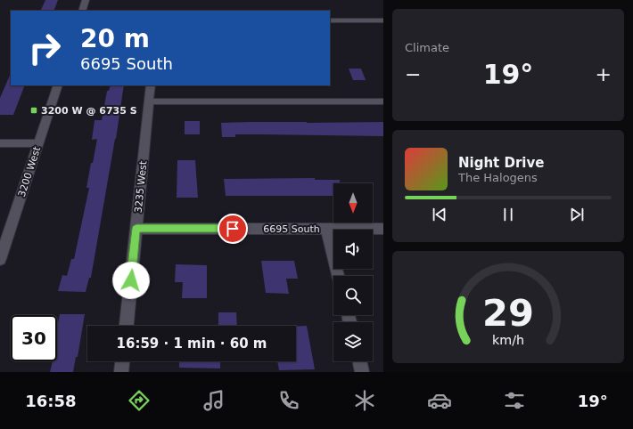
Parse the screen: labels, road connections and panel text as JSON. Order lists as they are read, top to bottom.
{
  "streets": {
    "street": ["3200 West", "3235 West", "6695 South"]
  },
  "crossings": [
    ["3235 West", "6695 South"]
  ],
  "places": {
    "transit": ["3200 W @ 6735 S"]
  },
  "north": "bottom",
  "page": {
    "tile": "Climate",
    "turn": ["20 m", "6695 South"],
    "heat": ["−", "19°", "+"],
    "song": ["Night Drive", "The Halogens"],
    "limit": "30",
    "trip": "16:59 · 1 min · 60 m",
    "tabs": ["16:58", "19°"],
    "gauge": ["29", "km/h"]
  }
}
